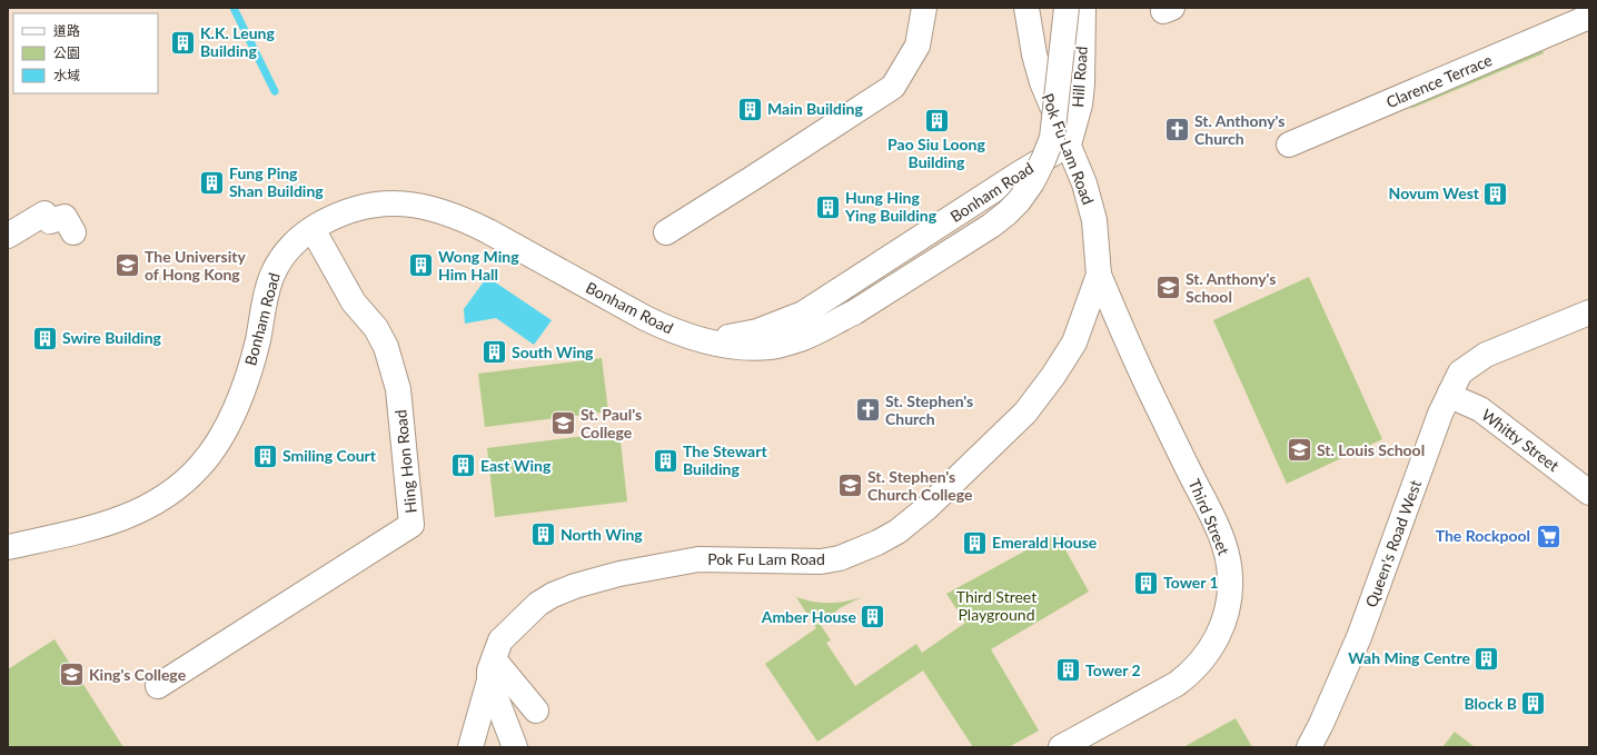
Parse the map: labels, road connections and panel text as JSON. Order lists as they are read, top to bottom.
{
  "streets": {
    "main road": [
      "Hill Road",
      "Clarence Terrace",
      "Pok Fu Lam Road",
      "Bonham Road",
      "Whitty Street",
      "Hing Hon Road",
      "Third Street",
      "Queen's Road West"
    ]
  },
  "crossings": [
    ["Hill Road", "Pok Fu Lam Road"],
    ["Hill Road", "Bonham Road"],
    ["Pok Fu Lam Road", "Bonham Road"],
    ["Pok Fu Lam Road", "Third Street"],
    ["Bonham Road", "Hing Hon Road"],
    ["Whitty Street", "Queen's Road West"]
  ],
  "parks": ["Third Street Playground"],
  "places": {
    "building": [
      "K.K. Leung Building",
      "Main Building",
      "Pao Siu Loong Building",
      "Fung Ping Shan Building",
      "Novum West",
      "Hung Hing Ying Building",
      "Wong Ming Him Hall",
      "Swire Building",
      "South Wing",
      "Smiling Court",
      "The Stewart Building",
      "East Wing",
      "North Wing",
      "Emerald House",
      "Tower 1",
      "Amber House",
      "Wah Ming Centre",
      "Tower 2",
      "Block B"
    ],
    "church": ["St. Anthony's Church", "St. Stephen's Church"],
    "school or university": [
      "The University of Hong Kong",
      "St. Anthony's School",
      "St. Paul's College",
      "St. Louis School",
      "St. Stephen's Church College",
      "King's College"
    ],
    "supermarket": ["The Rockpool"]
  },
  "legend": ["道路", "公園", "水域"]
}
